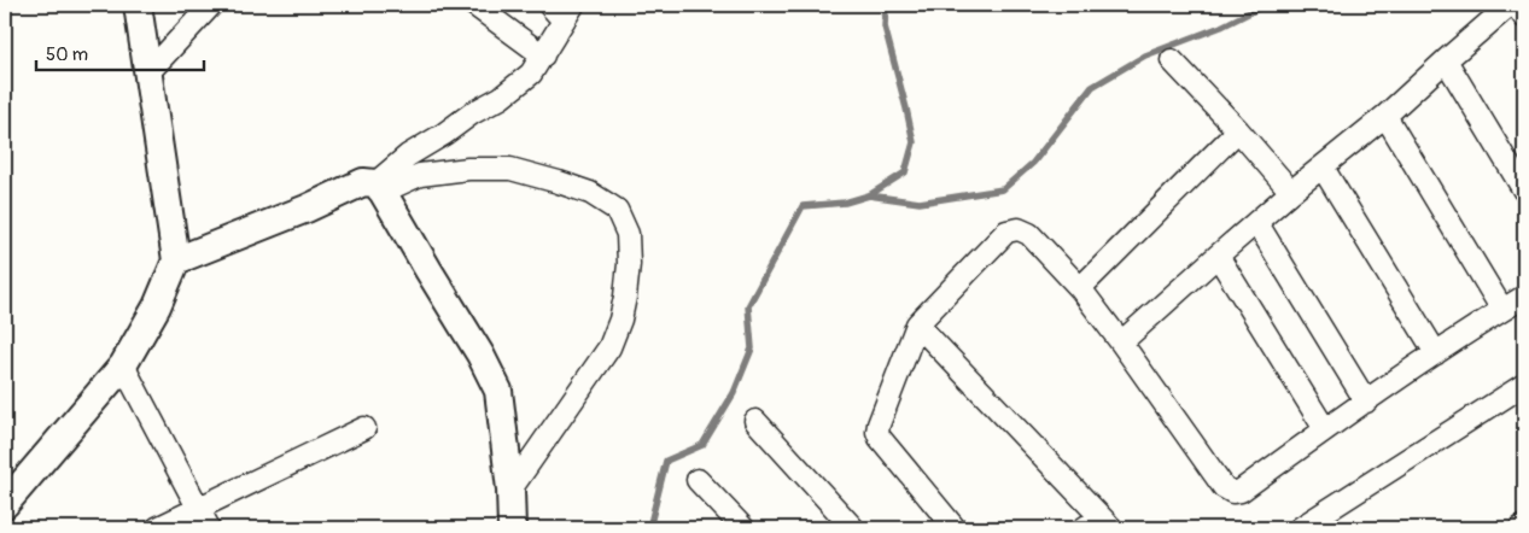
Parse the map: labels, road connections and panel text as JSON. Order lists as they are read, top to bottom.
{
  "scale_bar": "50 m"
}
